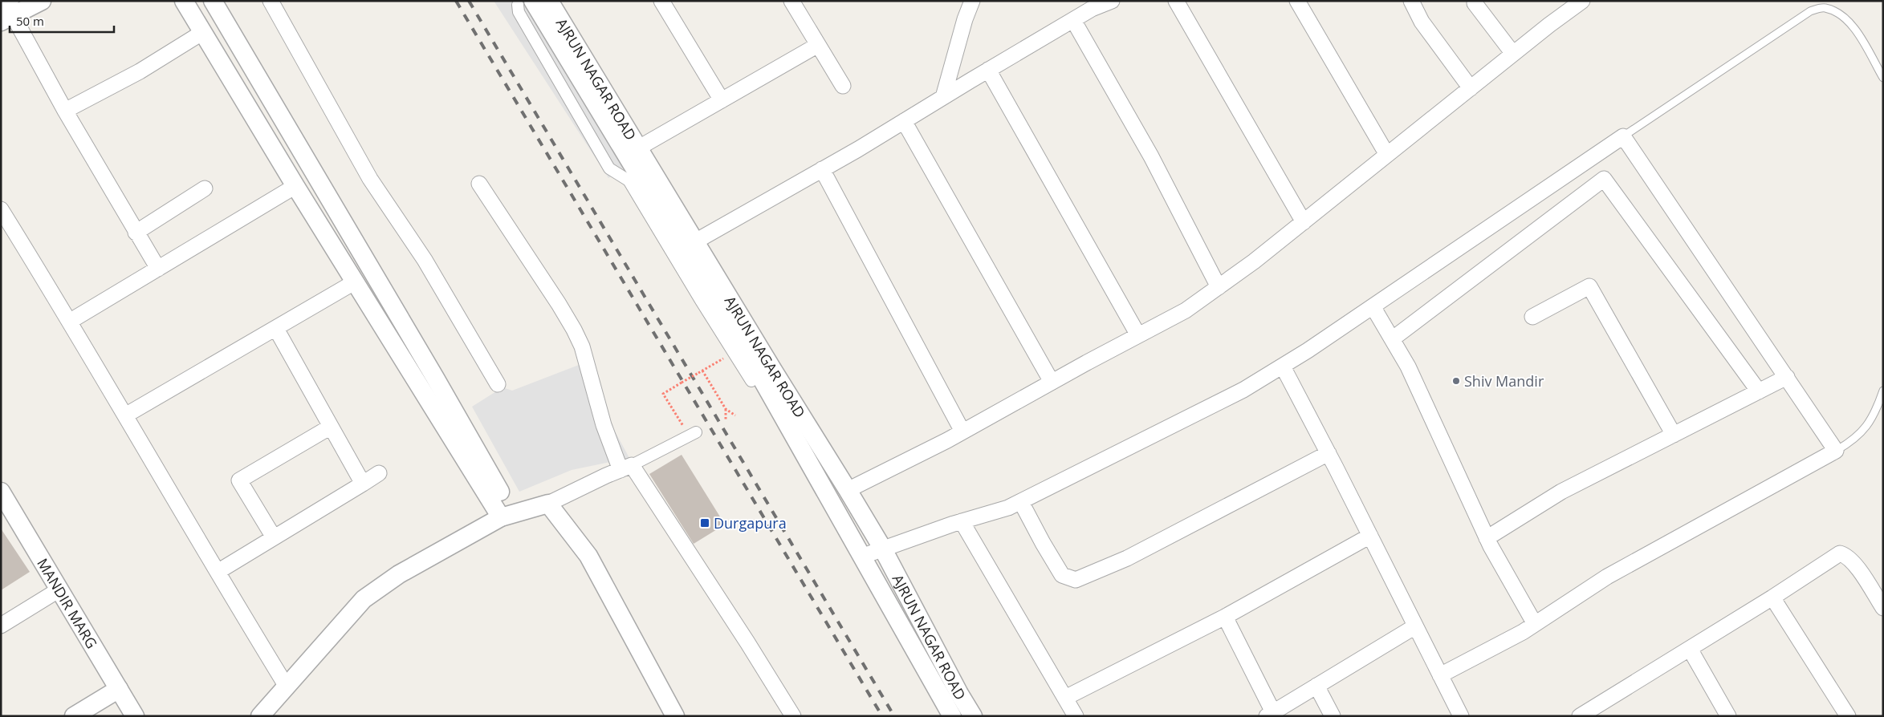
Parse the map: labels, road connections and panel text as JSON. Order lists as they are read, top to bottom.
{
  "streets": {
    "street": ["AJRUN NAGAR ROAD", "MANDIR MARG"]
  },
  "places": {
    "other": ["Shiv Mandir"],
    "transit": ["Durgapura"]
  },
  "scale_bar": "50 m"
}
